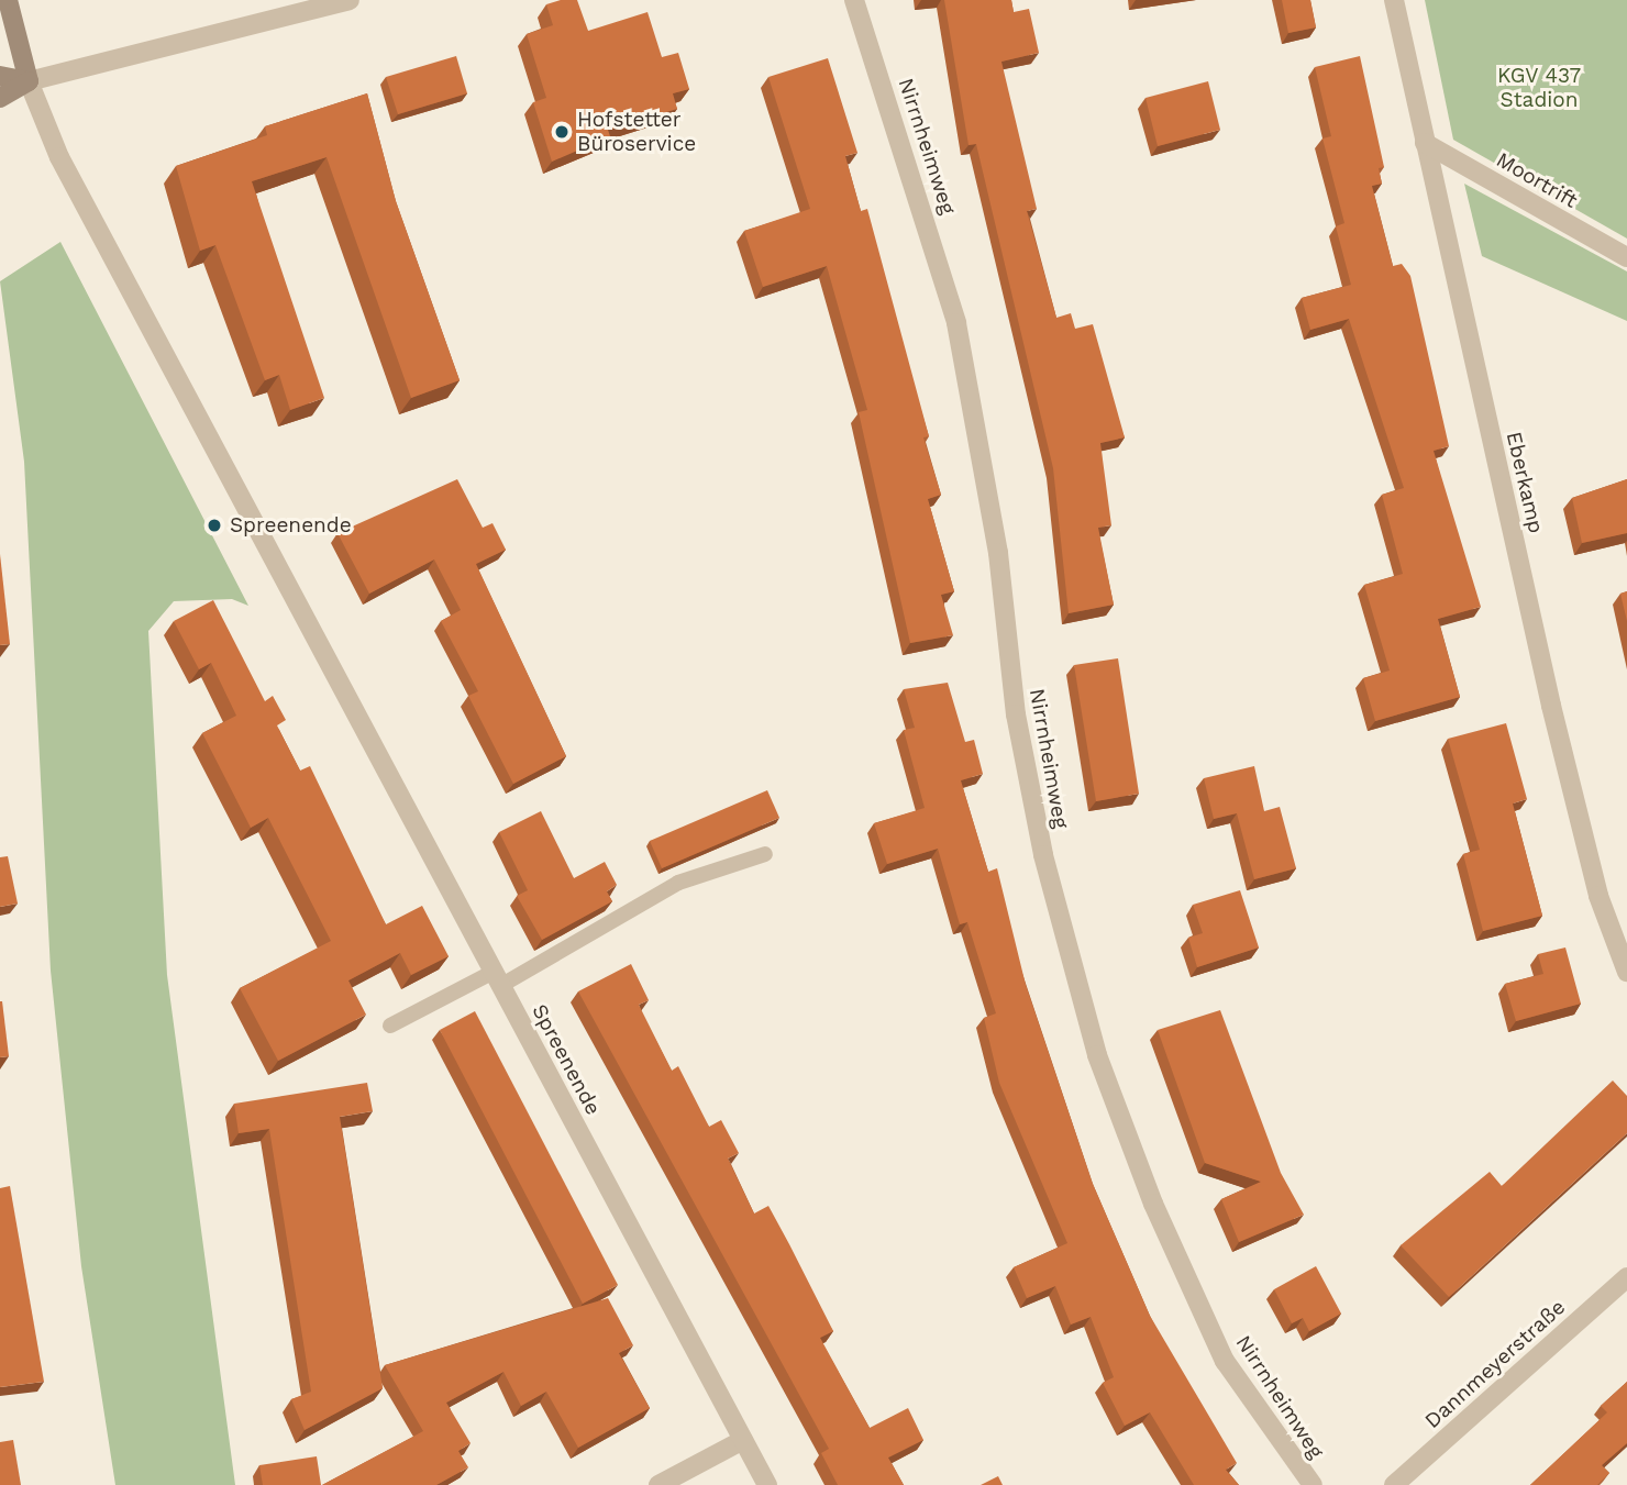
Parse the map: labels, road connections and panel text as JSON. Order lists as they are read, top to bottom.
{
  "streets": {
    "street": [
      "Nirrnheimweg",
      "Moortrift",
      "Eberkamp",
      "Spreenende",
      "Dannmeyerstraße"
    ]
  },
  "crossings": [
    ["Moortrift", "Eberkamp"]
  ],
  "parks": ["KGV 437 Stadion"],
  "places": ["Hofstetter Büroservice", "Spreenende"]
}
